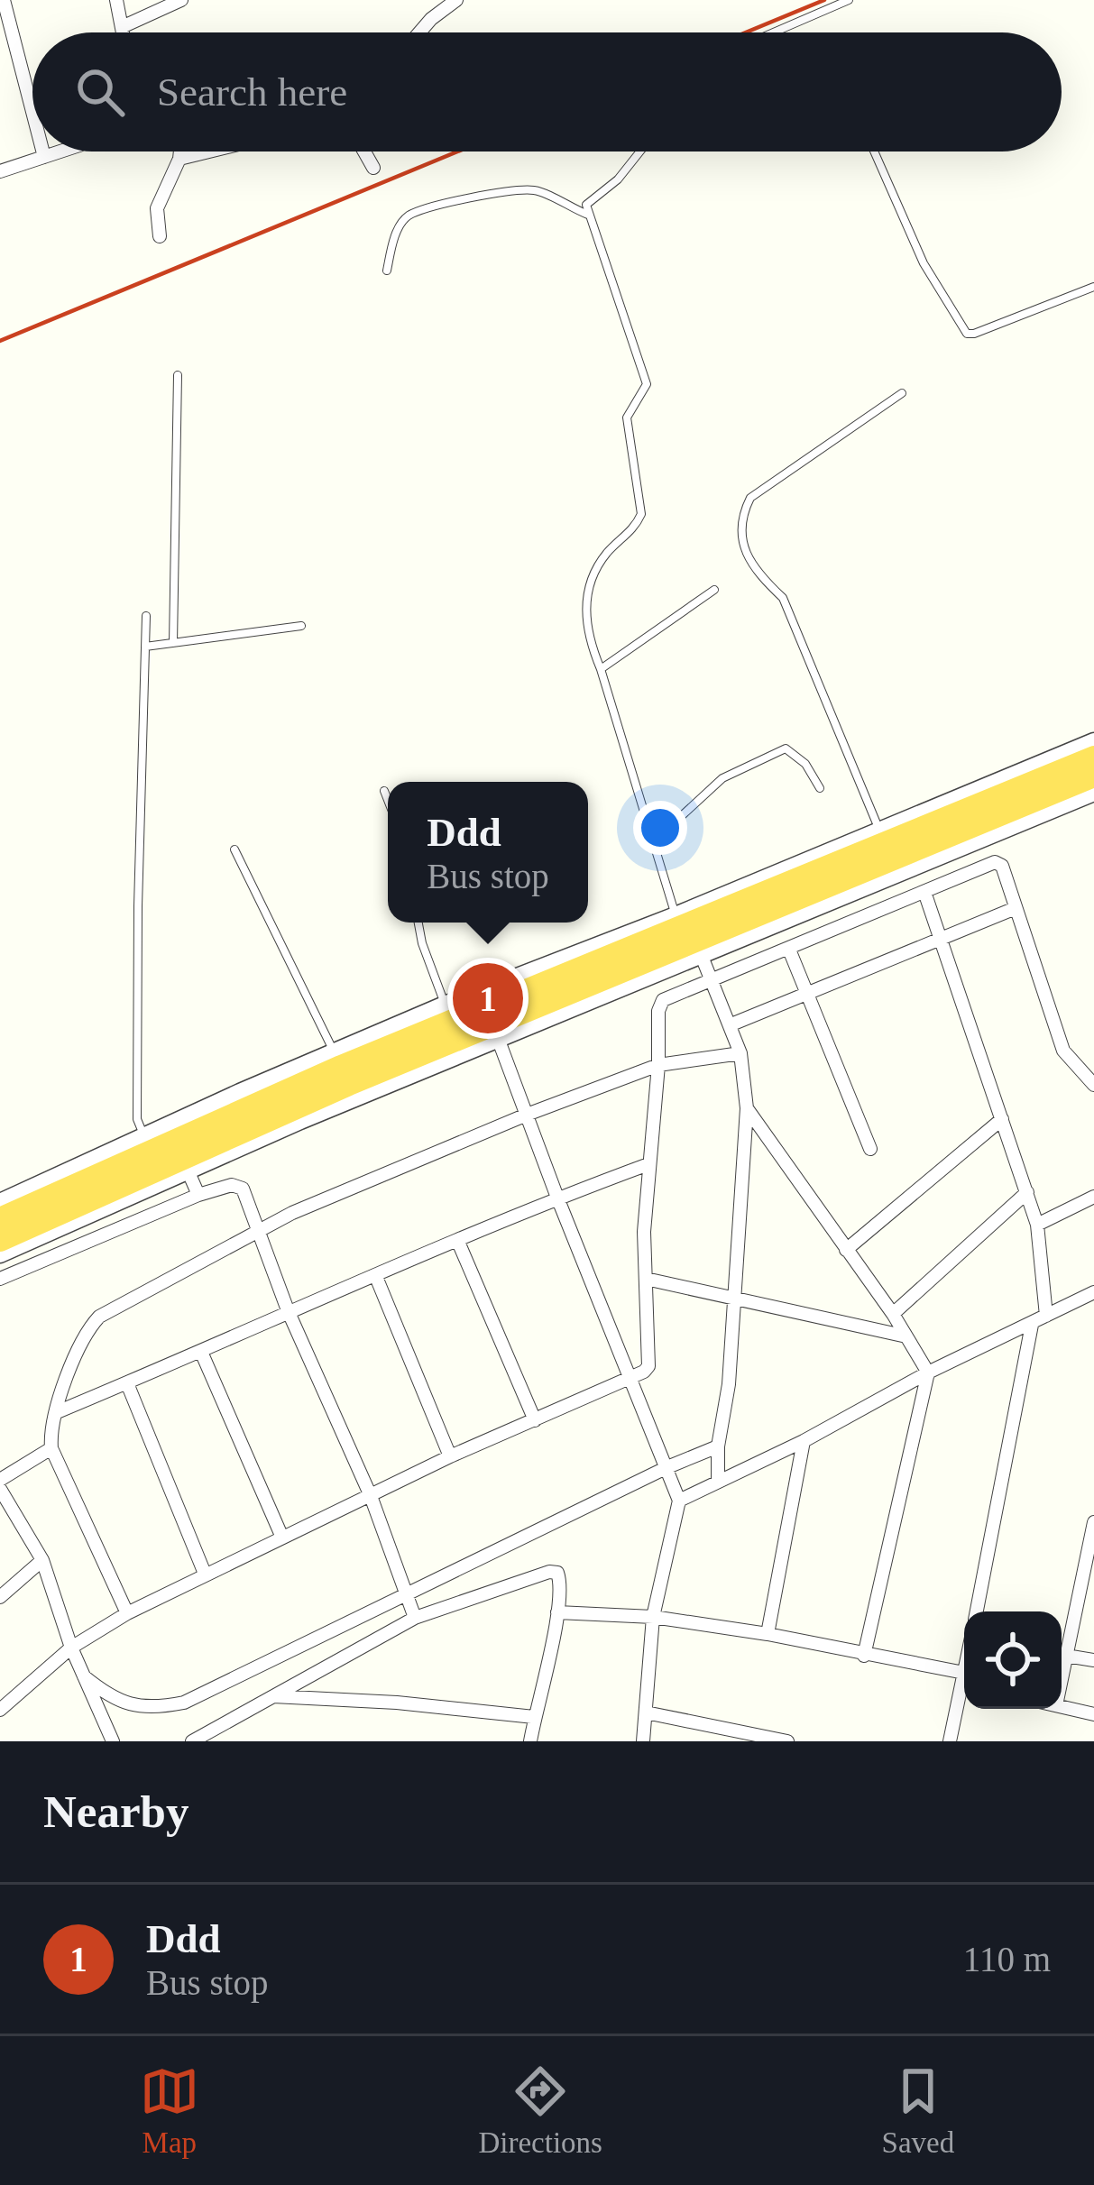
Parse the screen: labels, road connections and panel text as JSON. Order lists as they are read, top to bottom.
{
  "page": {
    "search": "Search here",
    "popup": ["Ddd", "Bus stop"],
    "pins": "1",
    "heading": "Nearby",
    "list": [
      {
        "mark": "1",
        "name": "Ddd",
        "note": "Bus stop",
        "value": "110 m"
      }
    ],
    "nav": ["Map", "Directions", "Saved"]
  }
}
